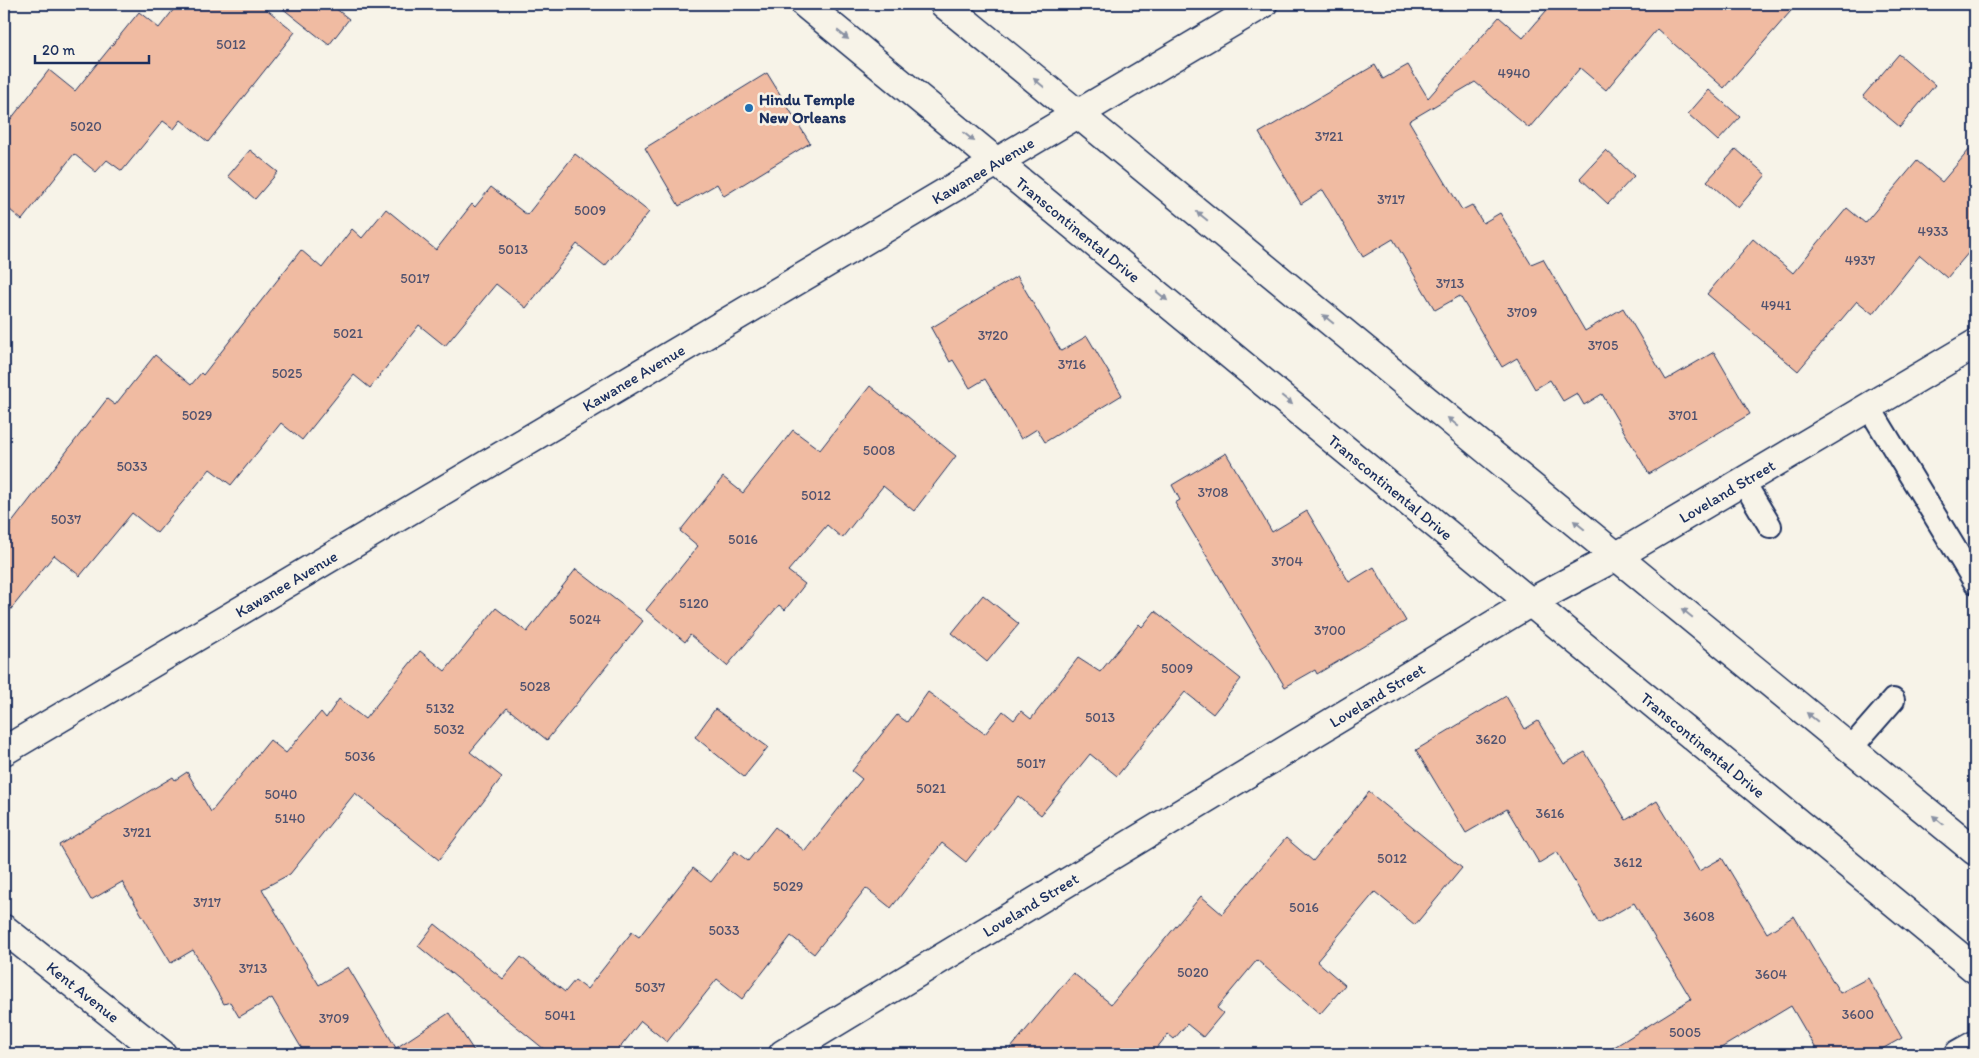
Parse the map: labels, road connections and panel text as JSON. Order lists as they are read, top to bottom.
{
  "streets": {
    "street": [
      "Kawanee Avenue",
      "Transcontinental Drive",
      "Loveland Street",
      "Kent Avenue"
    ]
  },
  "crossings": [
    ["Kawanee Avenue", "Transcontinental Drive"],
    ["Transcontinental Drive", "Loveland Street"]
  ],
  "places": ["Hindu Temple New Orleans"],
  "house_numbers": [
    "5012",
    "4940",
    "5020",
    "3721",
    "3717",
    "5009",
    "4933",
    "5013",
    "4937",
    "5017",
    "3713",
    "4941",
    "3709",
    "5021",
    "3720",
    "3705",
    "3716",
    "5025",
    "5029",
    "3701",
    "5008",
    "5033",
    "3708",
    "5012",
    "5037",
    "5016",
    "3704",
    "5120",
    "5024",
    "3700",
    "5009",
    "5028",
    "5132",
    "5013",
    "5032",
    "3620",
    "5036",
    "5017",
    "5021",
    "5040",
    "3616",
    "5140",
    "3721",
    "5012",
    "3612",
    "5029",
    "3717",
    "5016",
    "3608",
    "5033",
    "3713",
    "5020",
    "3604",
    "5037",
    "3600",
    "5041",
    "3709",
    "5005"
  ],
  "scale_bar": "20 m"
}
